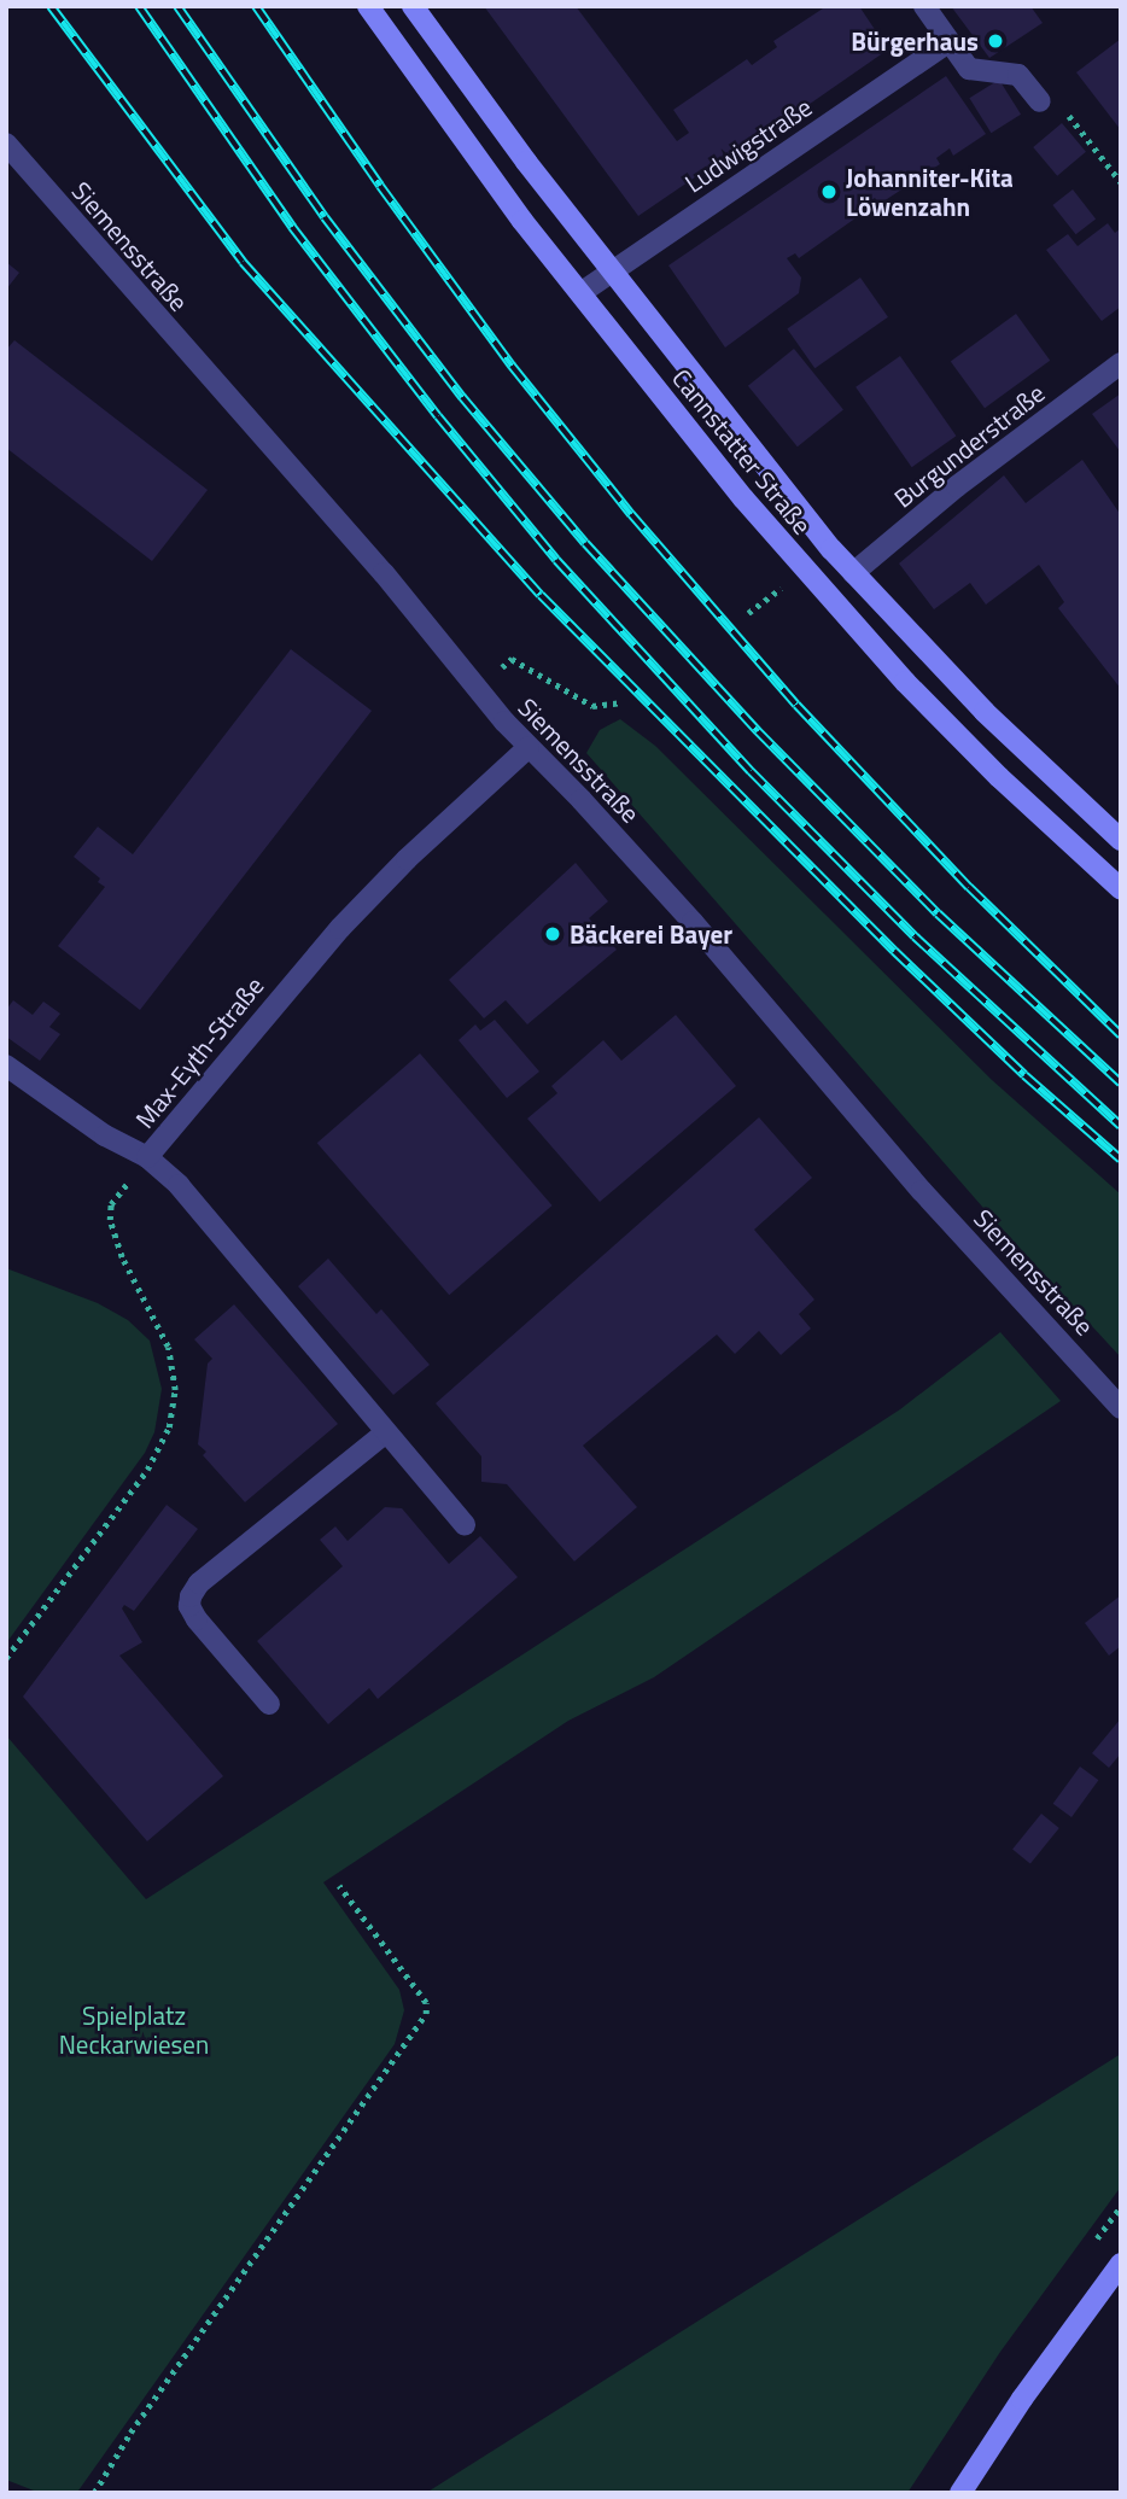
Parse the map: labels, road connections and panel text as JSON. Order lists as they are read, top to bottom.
{
  "streets": {
    "main road": ["Cannstatter Straße"],
    "street": [
      "Ludwigstraße",
      "Siemensstraße",
      "Burgunderstraße",
      "Max-Eyth-Straße"
    ]
  },
  "crossings": [
    ["Ludwigstraße", "Cannstatter Straße"],
    ["Siemensstraße", "Max-Eyth-Straße"],
    ["Burgunderstraße", "Cannstatter Straße"]
  ],
  "parks": ["Spielplatz Neckarwiesen"],
  "places": ["Bürgerhaus", "Johanniter-Kita Löwenzahn", "Bäckerei Bayer"]
}
